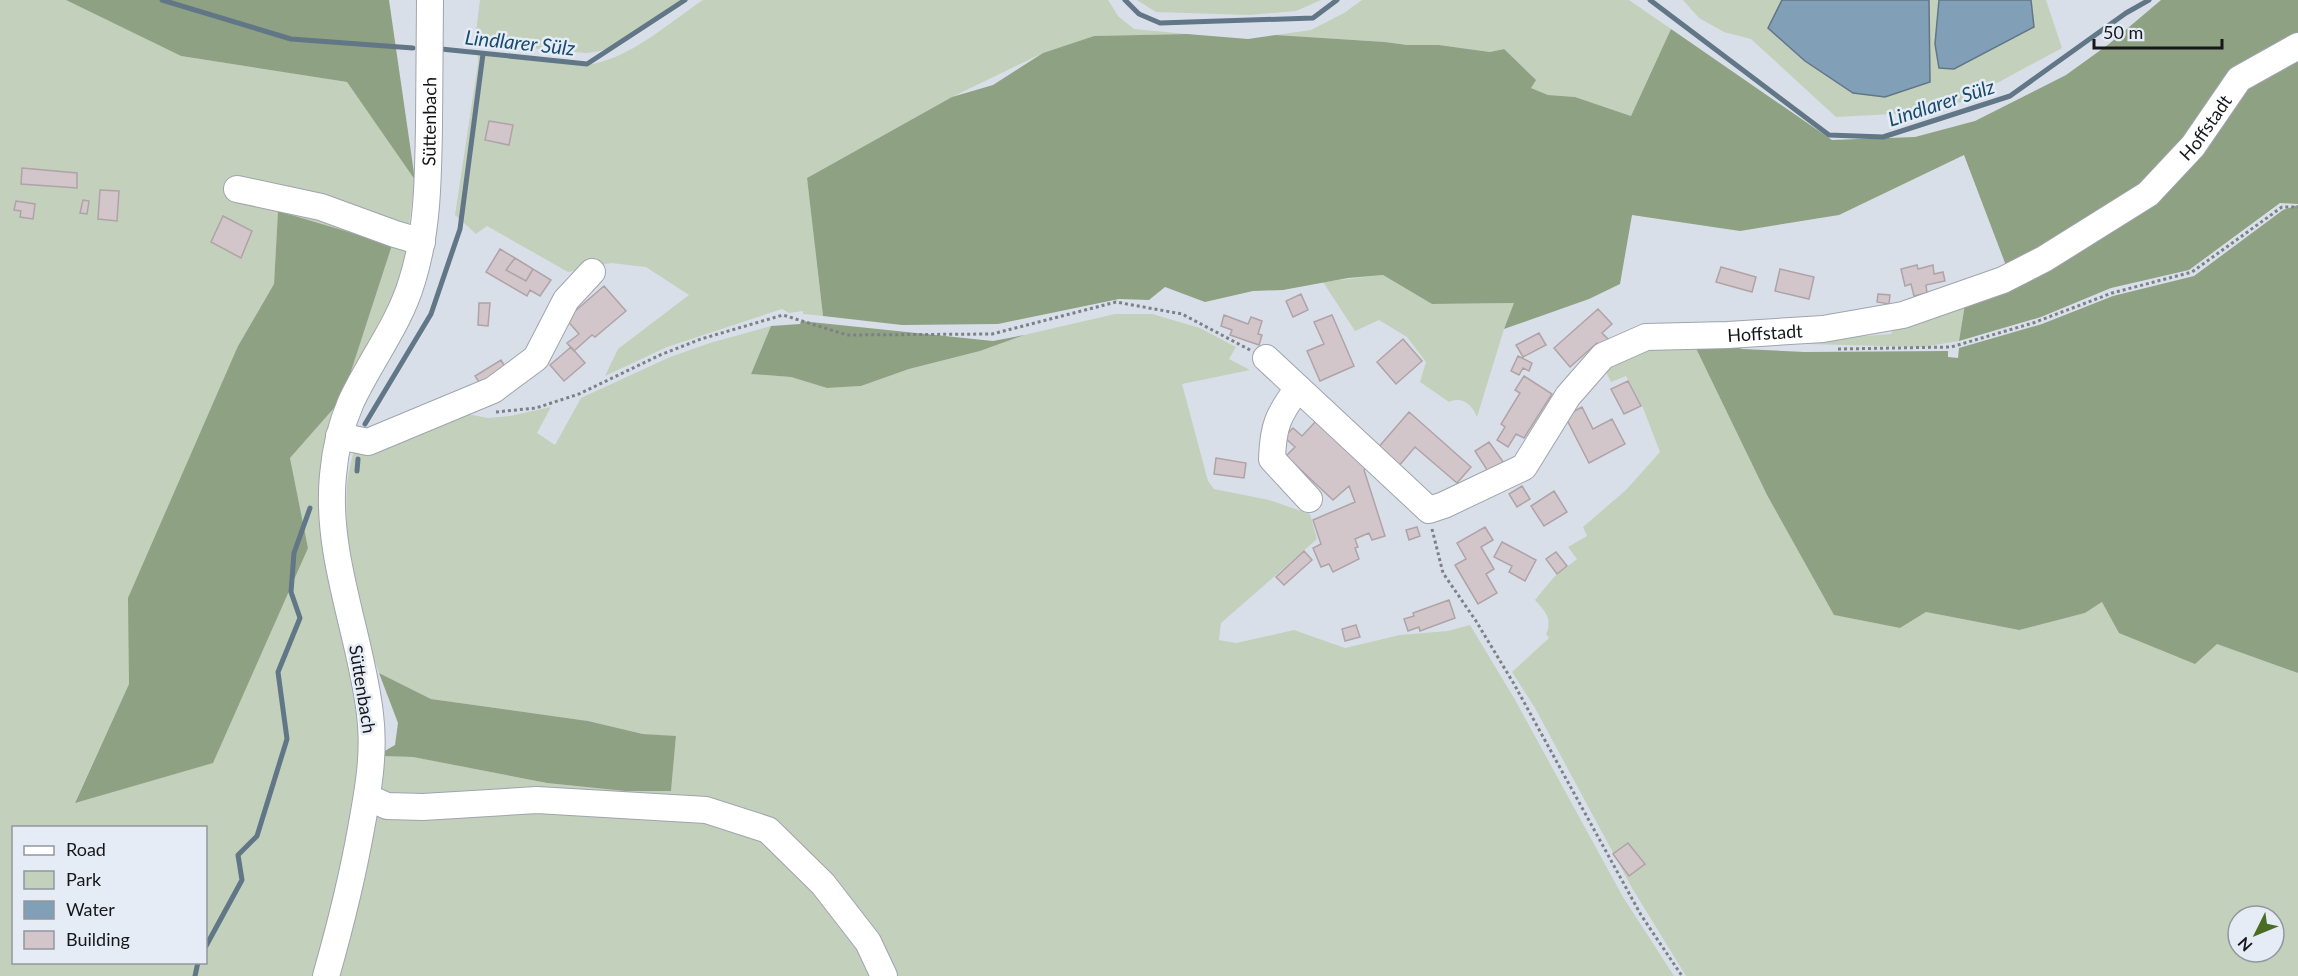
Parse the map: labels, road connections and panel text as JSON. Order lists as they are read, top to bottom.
{
  "streets": {
    "street": ["Süttenbach", "Hoffstadt"]
  },
  "water": ["Lindlarer Sülz"],
  "legend": [
    "Road",
    "Park",
    "Water",
    "Building"
  ],
  "scale_bar": "50 m",
  "north": "bottom left"
}
